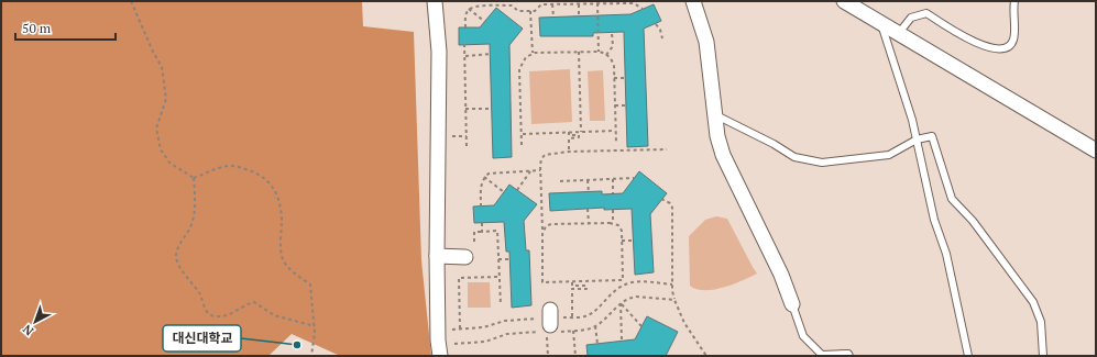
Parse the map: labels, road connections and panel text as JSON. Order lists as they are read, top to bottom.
{
  "places": ["대신대학교"],
  "scale_bar": "50 m",
  "north": "bottom left"
}
